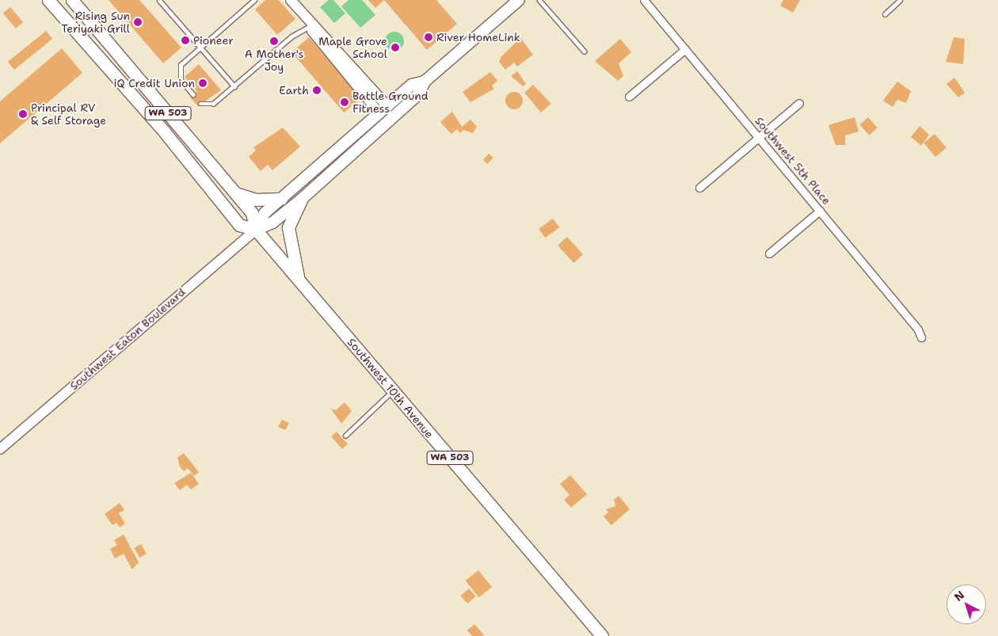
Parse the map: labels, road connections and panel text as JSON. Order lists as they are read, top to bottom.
{
  "streets": {
    "highway": ["WA 503", "Southwest 10th Avenue"],
    "main road": ["Southwest Eaton Boulevard"],
    "street": ["Southwest 5th Place"]
  },
  "crossings": [
    ["Southwest Eaton Boulevard", "Southwest 10th Avenue"]
  ],
  "places": [
    "Rising Sun Teriyaki Grill",
    "River HomeLink",
    "Pioneer",
    "A Mother's Joy",
    "Maple Grove School",
    "iQ Credit Union",
    "Earth",
    "Battle Ground Fitness",
    "Principal RV & Self Storage"
  ],
  "north": "top left"
}
